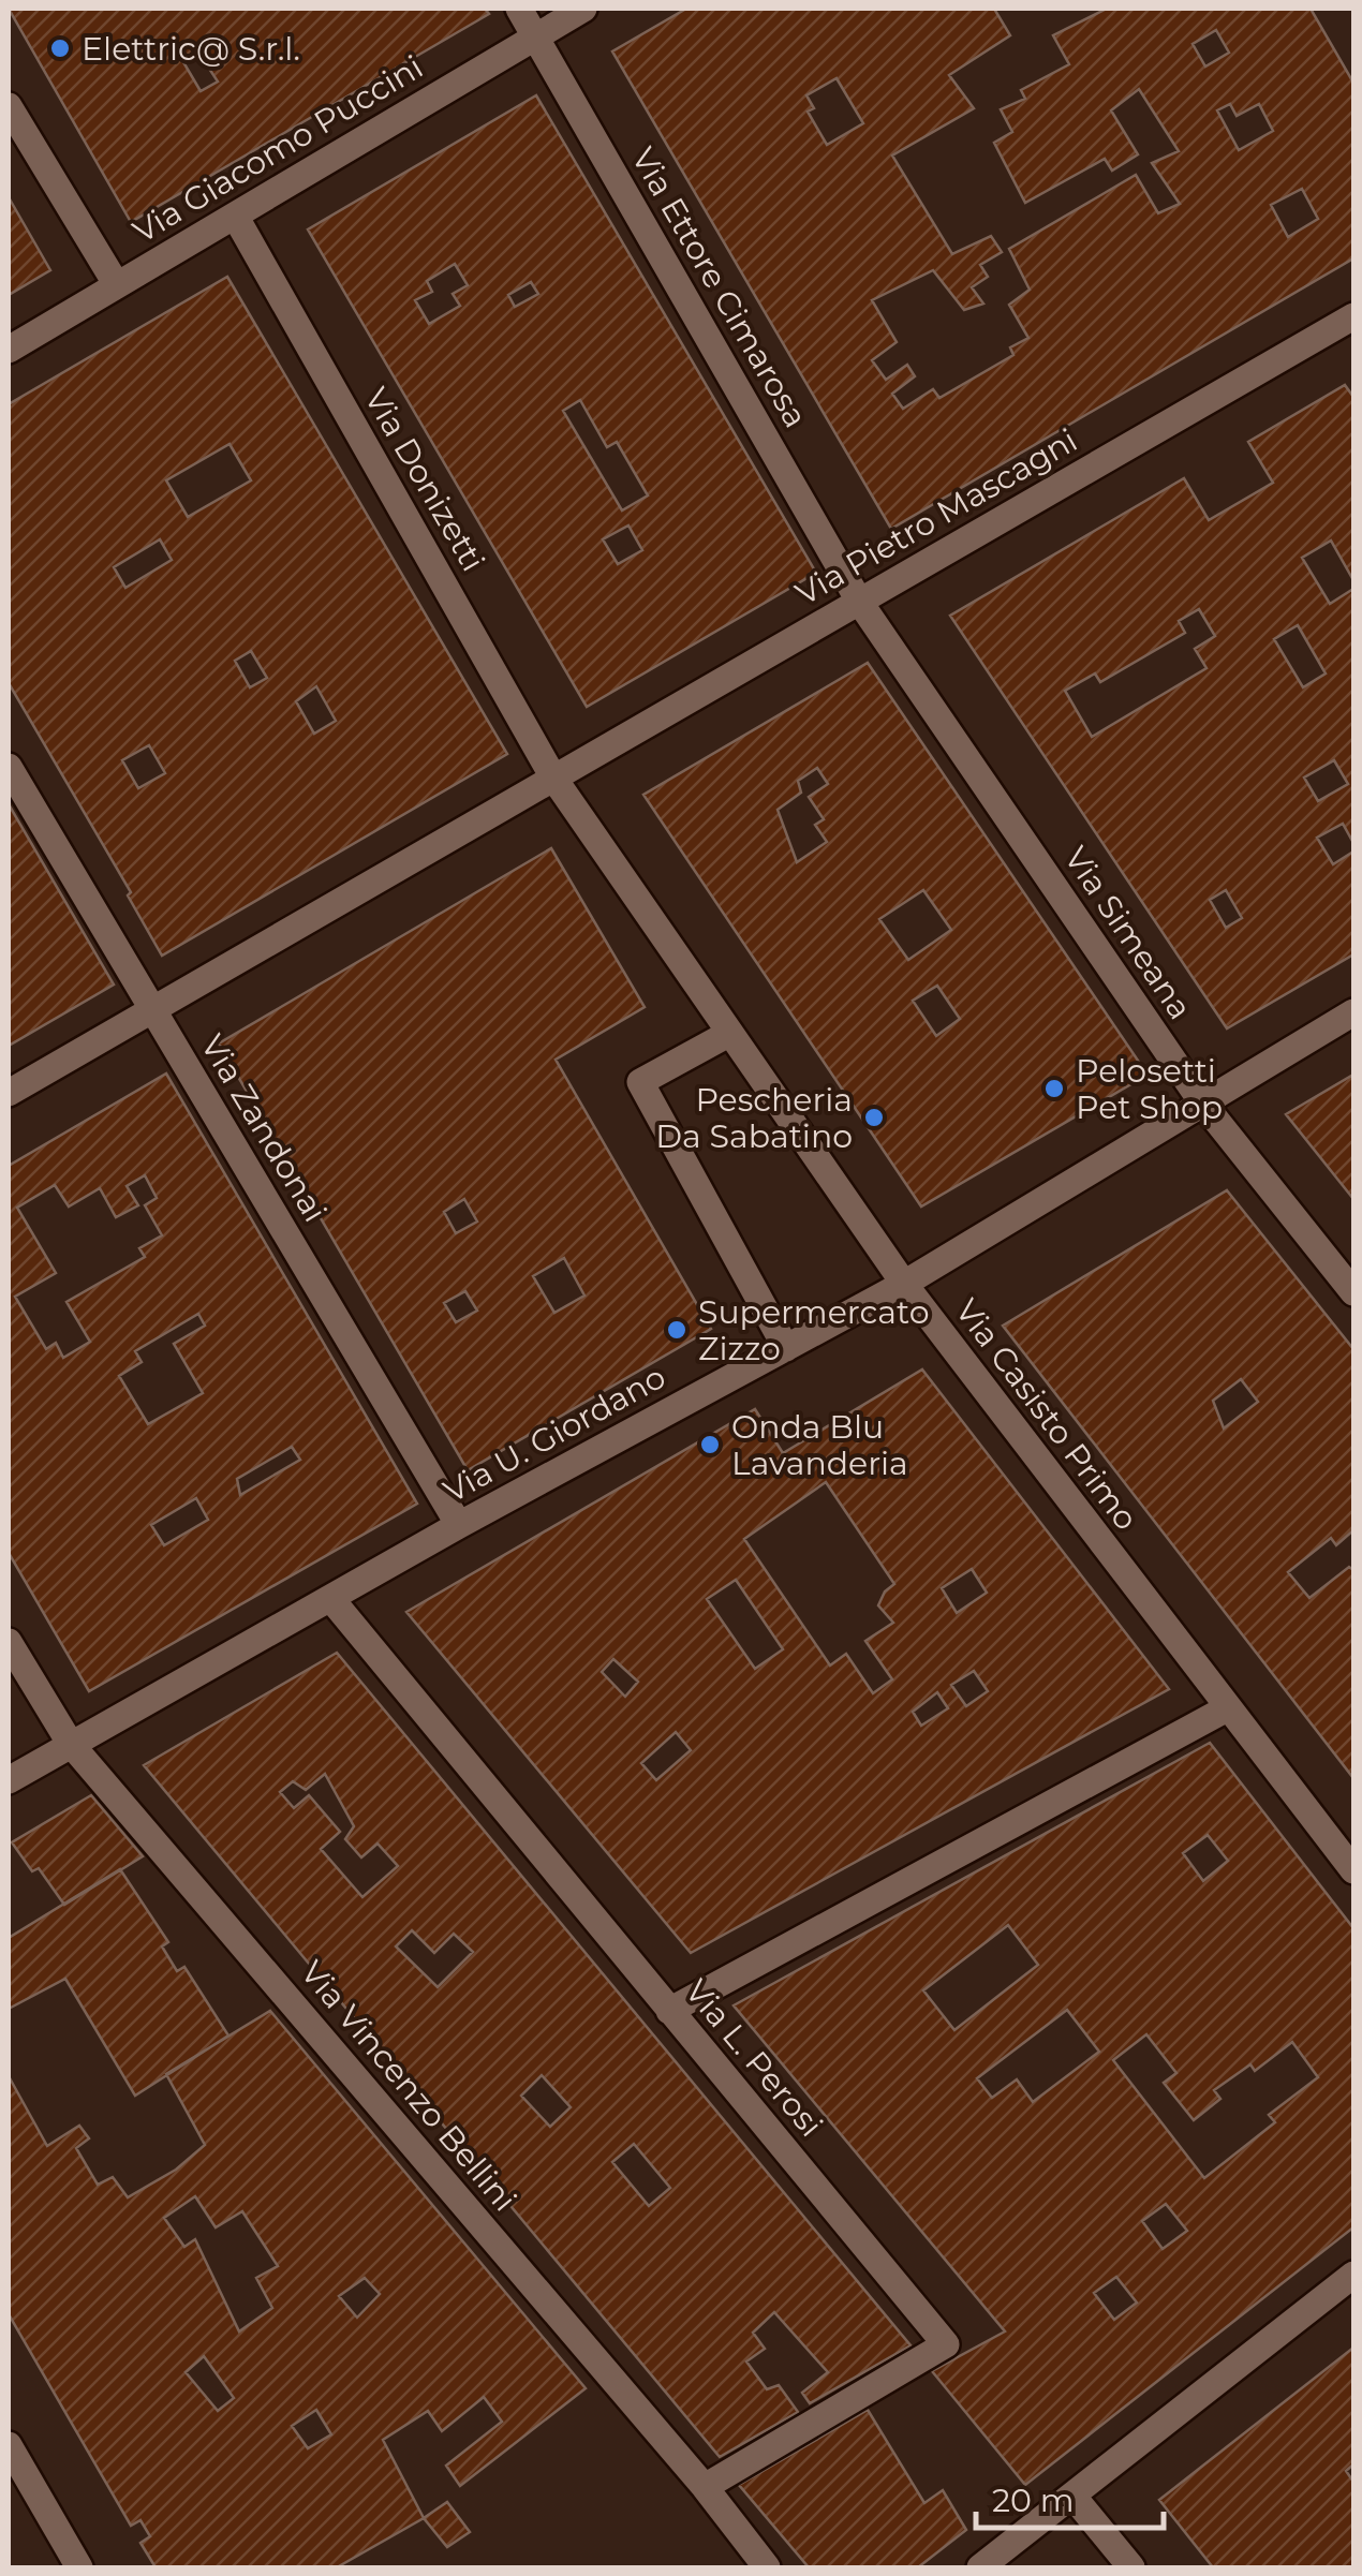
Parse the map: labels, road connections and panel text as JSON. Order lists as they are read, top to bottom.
{
  "streets": {
    "street": [
      "Via Giacomo Puccini",
      "Via Ettore Cimarosa",
      "Via Donizetti",
      "Via Pietro Mascagni",
      "Via Simeana",
      "Via Zandonai",
      "Via Casisto Primo",
      "Via U. Giordano",
      "Via L. Perosi",
      "Via Vincenzo Bellini"
    ]
  },
  "crossings": [
    ["Via Giacomo Puccini", "Via Ettore Cimarosa"],
    ["Via Giacomo Puccini", "Via Donizetti"],
    ["Via Ettore Cimarosa", "Via Pietro Mascagni"],
    ["Via Ettore Cimarosa", "Via Simeana"],
    ["Via Donizetti", "Via Pietro Mascagni"],
    ["Via Donizetti", "Via Casisto Primo"],
    ["Via Pietro Mascagni", "Via Simeana"],
    ["Via Pietro Mascagni", "Via Zandonai"],
    ["Via Pietro Mascagni", "Via Casisto Primo"],
    ["Via Simeana", "Via U. Giordano"],
    ["Via Zandonai", "Via U. Giordano"],
    ["Via Casisto Primo", "Via U. Giordano"],
    ["Via U. Giordano", "Via L. Perosi"],
    ["Via U. Giordano", "Via Vincenzo Bellini"],
    ["Via L. Perosi", "Via Vincenzo Bellini"]
  ],
  "places": [
    "Elettric@ S.r.l.",
    "Pelosetti Pet Shop",
    "Pescheria Da Sabatino",
    "Supermercato Zizzo",
    "Onda Blu Lavanderia"
  ],
  "scale_bar": "20 m"
}
